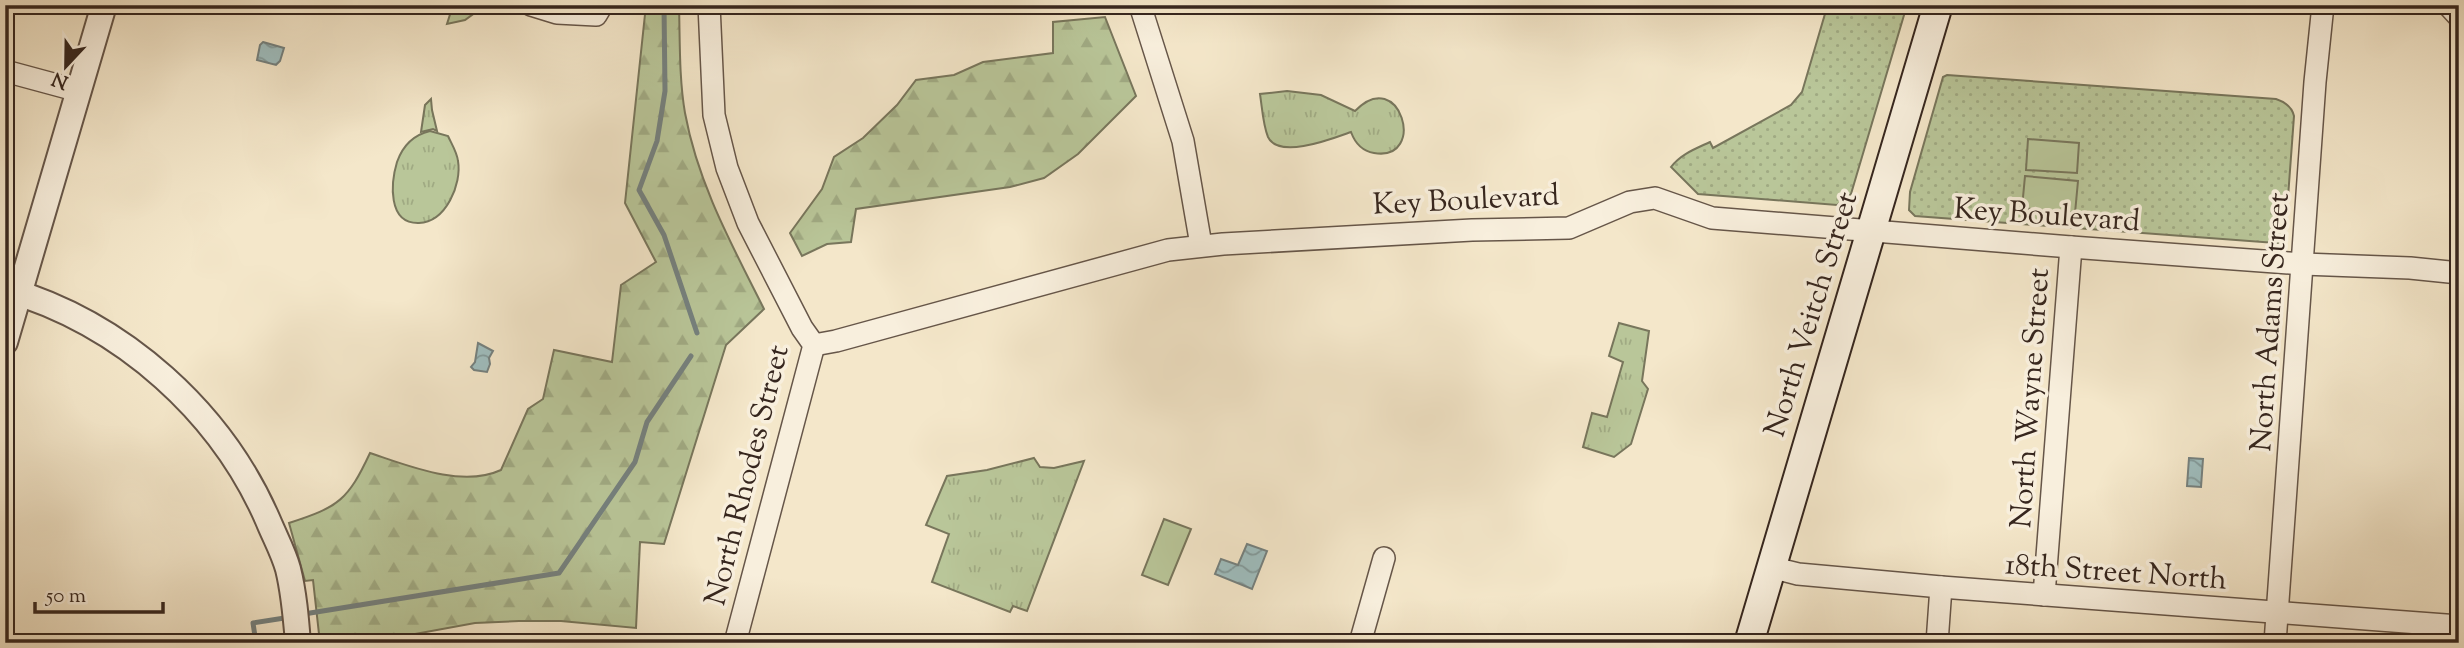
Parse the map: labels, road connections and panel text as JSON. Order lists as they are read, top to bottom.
{
  "streets": {
    "main road": ["North Veitch Street"],
    "street": [
      "Key Boulevard",
      "North Adams Street",
      "North Wayne Street",
      "North Rhodes Street",
      "18th Street North"
    ]
  },
  "crossings": [
    ["Key Boulevard", "North Veitch Street"],
    ["Key Boulevard", "North Adams Street"],
    ["Key Boulevard", "North Wayne Street"],
    ["Key Boulevard", "North Rhodes Street"],
    ["North Veitch Street", "18th Street North"],
    ["North Adams Street", "18th Street North"],
    ["North Wayne Street", "18th Street North"]
  ],
  "scale_bar": "50 m",
  "north": "bottom"
}
